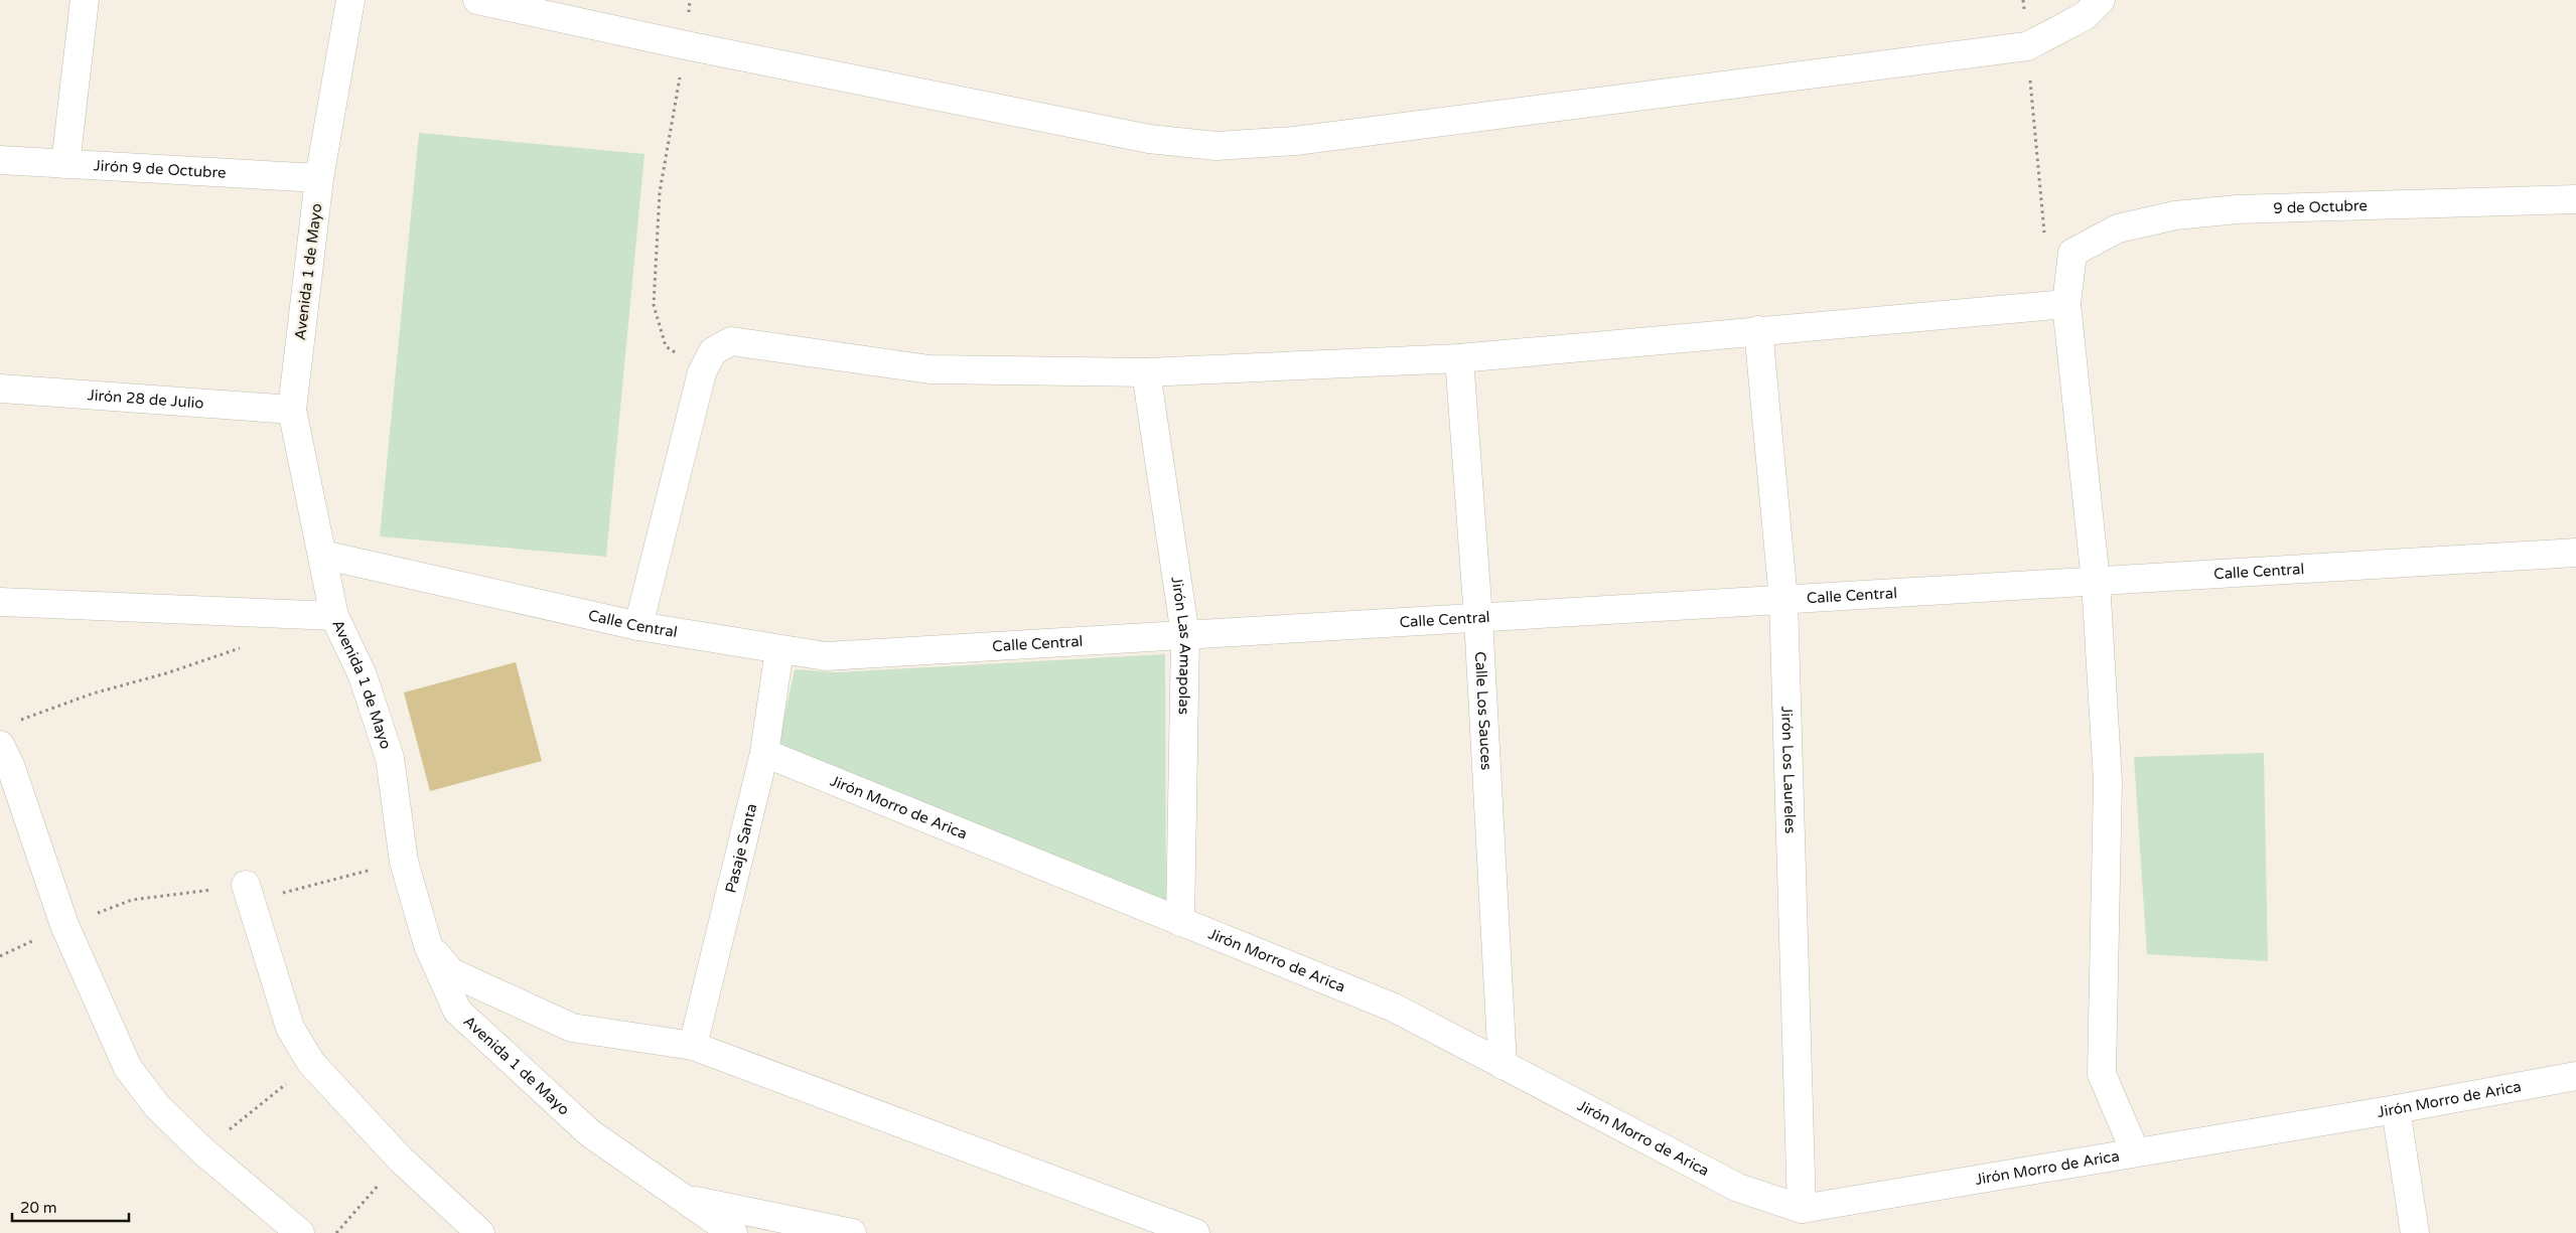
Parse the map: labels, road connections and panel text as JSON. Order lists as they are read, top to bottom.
{
  "streets": {
    "street": [
      "Jirón 9 de Octubre",
      "9 de Octubre",
      "Avenida 1 de Mayo",
      "Jirón 28 de Julio",
      "Calle Central",
      "Jirón Las Amapolas",
      "Calle Los Sauces",
      "Jirón Los Laureles",
      "Jirón Morro de Arica",
      "Pasaje Santa"
    ]
  },
  "crossings": [
    ["Jirón 9 de Octubre", "Avenida 1 de Mayo"],
    ["Avenida 1 de Mayo", "Jirón 28 de Julio"],
    ["Avenida 1 de Mayo", "Calle Central"],
    ["Calle Central", "Jirón Las Amapolas"],
    ["Calle Central", "Calle Los Sauces"],
    ["Calle Central", "Jirón Los Laureles"],
    ["Calle Central", "Pasaje Santa"],
    ["Jirón Las Amapolas", "Jirón Morro de Arica"],
    ["Calle Los Sauces", "Jirón Morro de Arica"],
    ["Jirón Los Laureles", "Jirón Morro de Arica"],
    ["Jirón Morro de Arica", "Pasaje Santa"]
  ],
  "scale_bar": "20 m"
}
